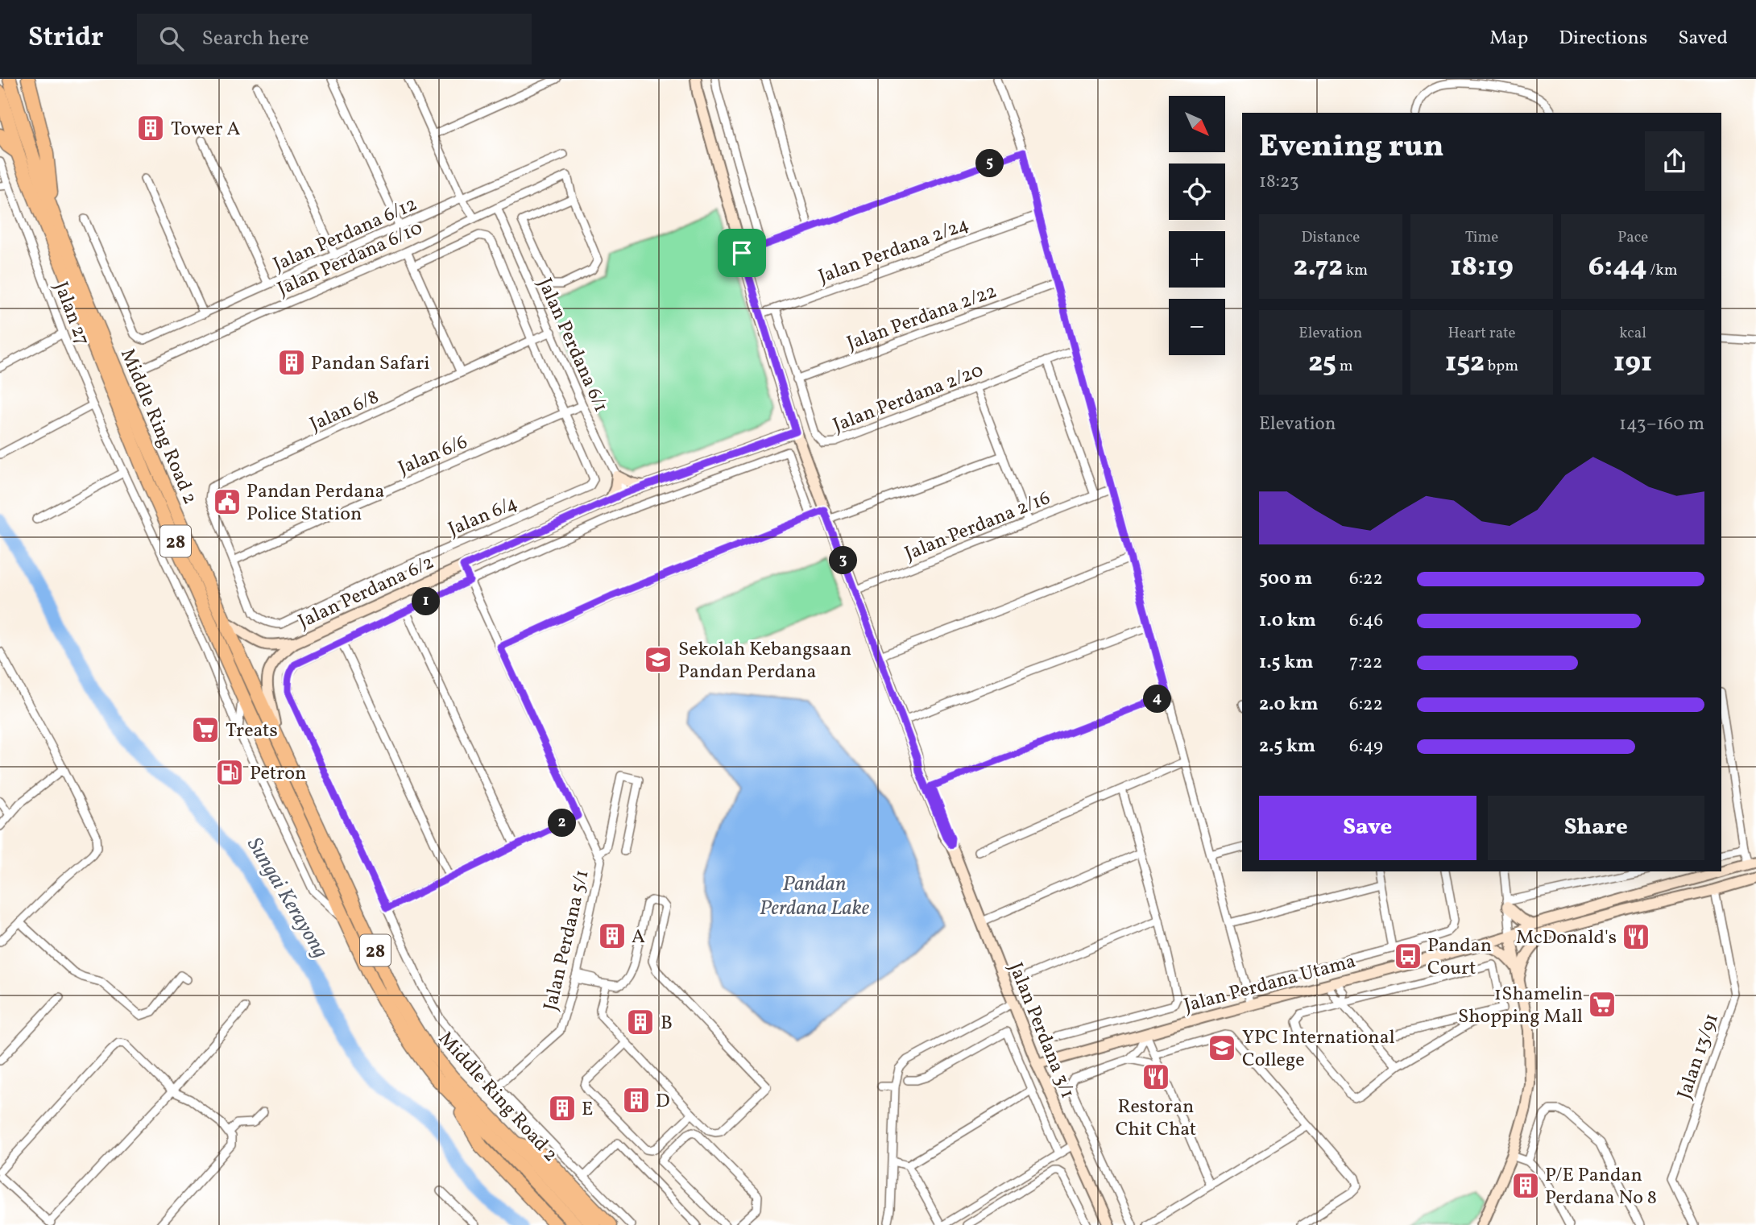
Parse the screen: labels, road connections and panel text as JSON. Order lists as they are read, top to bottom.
{
  "streets": {
    "highway": ["Middle Ring Road 2", "28"],
    "street": [
      "Jalan Perdana 6/12",
      "Jalan Perdana 2/24",
      "Jalan Perdana 6/10",
      "Jalan 27",
      "Jalan Perdana 2/22",
      "Jalan Perdana 6/1",
      "Jalan Perdana 2/20",
      "Jalan 6/8",
      "Jalan 6/6",
      "Jalan 6/4",
      "Jalan Perdana 2/16",
      "Jalan Perdana 6/2",
      "Jalan Perdana 5/1",
      "Jalan Perdana Utama",
      "Jalan Perdana 3/1",
      "Jalan 13/91"
    ]
  },
  "crossings": [
    ["Jalan Perdana 2/24", "Jalan Perdana 2/20"],
    ["Jalan Perdana 2/24", "Jalan Perdana 3/1"],
    ["Jalan Perdana 6/10", "Jalan Perdana 6/1"],
    ["Jalan 27", "Middle Ring Road 2"],
    ["Jalan Perdana 2/22", "Jalan Perdana 2/20"],
    ["Jalan Perdana 6/1", "Jalan 6/8"],
    ["Jalan Perdana 6/1", "Jalan 6/6"],
    ["Jalan Perdana 6/1", "Jalan Perdana 6/2"],
    ["Jalan 6/8", "Jalan 6/4"],
    ["Middle Ring Road 2", "Jalan Perdana 6/2"],
    ["Jalan 6/6", "Jalan 6/4"],
    ["Jalan Perdana 2/16", "Jalan Perdana 3/1"],
    ["Jalan Perdana 6/2", "Jalan Perdana 5/1"],
    ["Jalan Perdana 6/2", "Jalan Perdana 3/1"],
    ["Jalan Perdana Utama", "Jalan Perdana 3/1"],
    ["Jalan Perdana Utama", "Jalan 13/91"]
  ],
  "water": ["Pandan Perdana Lake", "Sungai Kerayong"],
  "places": {
    "building": [
      "Tower A",
      "Pandan Safari",
      "A",
      "B",
      "D",
      "E",
      "P/E Pandan Perdana No 8"
    ],
    "public building": ["Pandan Perdana Police Station"],
    "school or university": ["Sekolah Kebangsaan Pandan Perdana", "YPC International College"],
    "supermarket": ["Treats", "1Shamelin Shopping Mall"],
    "fuel station": ["Petron"],
    "restaurant": ["McDonald's", "Restoran Chit Chat"],
    "bus stop": ["Pandan Court"]
  },
  "north": "bottom right",
  "page": {
    "header": "Stridr",
    "search": "Search here",
    "nav": ["Map", "Directions", "Saved"],
    "map_buttons": ["+", "−"],
    "heading": ["Evening run", "18:23"],
    "pins": [
      "5",
      "3",
      "1",
      "4",
      "2"
    ],
    "stats": [
      ["Distance", "2.72 km"],
      ["Time", "18:19"],
      ["Pace", "6:44 /km"],
      ["Elevation", "25 m"],
      ["Heart rate", "152 bpm"],
      ["kcal", "191"]
    ],
    "chart": ["Elevation", "143–160 m"],
    "list": [
      {
        "name": "500 m",
        "note": "6:22"
      },
      {
        "name": "1.0 km",
        "note": "6:46"
      },
      {
        "name": "1.5 km",
        "note": "7:22"
      },
      {
        "name": "2.0 km",
        "note": "6:22"
      },
      {
        "name": "2.5 km",
        "note": "6:49"
      }
    ],
    "buttons": ["Save", "Share"]
  }
}
